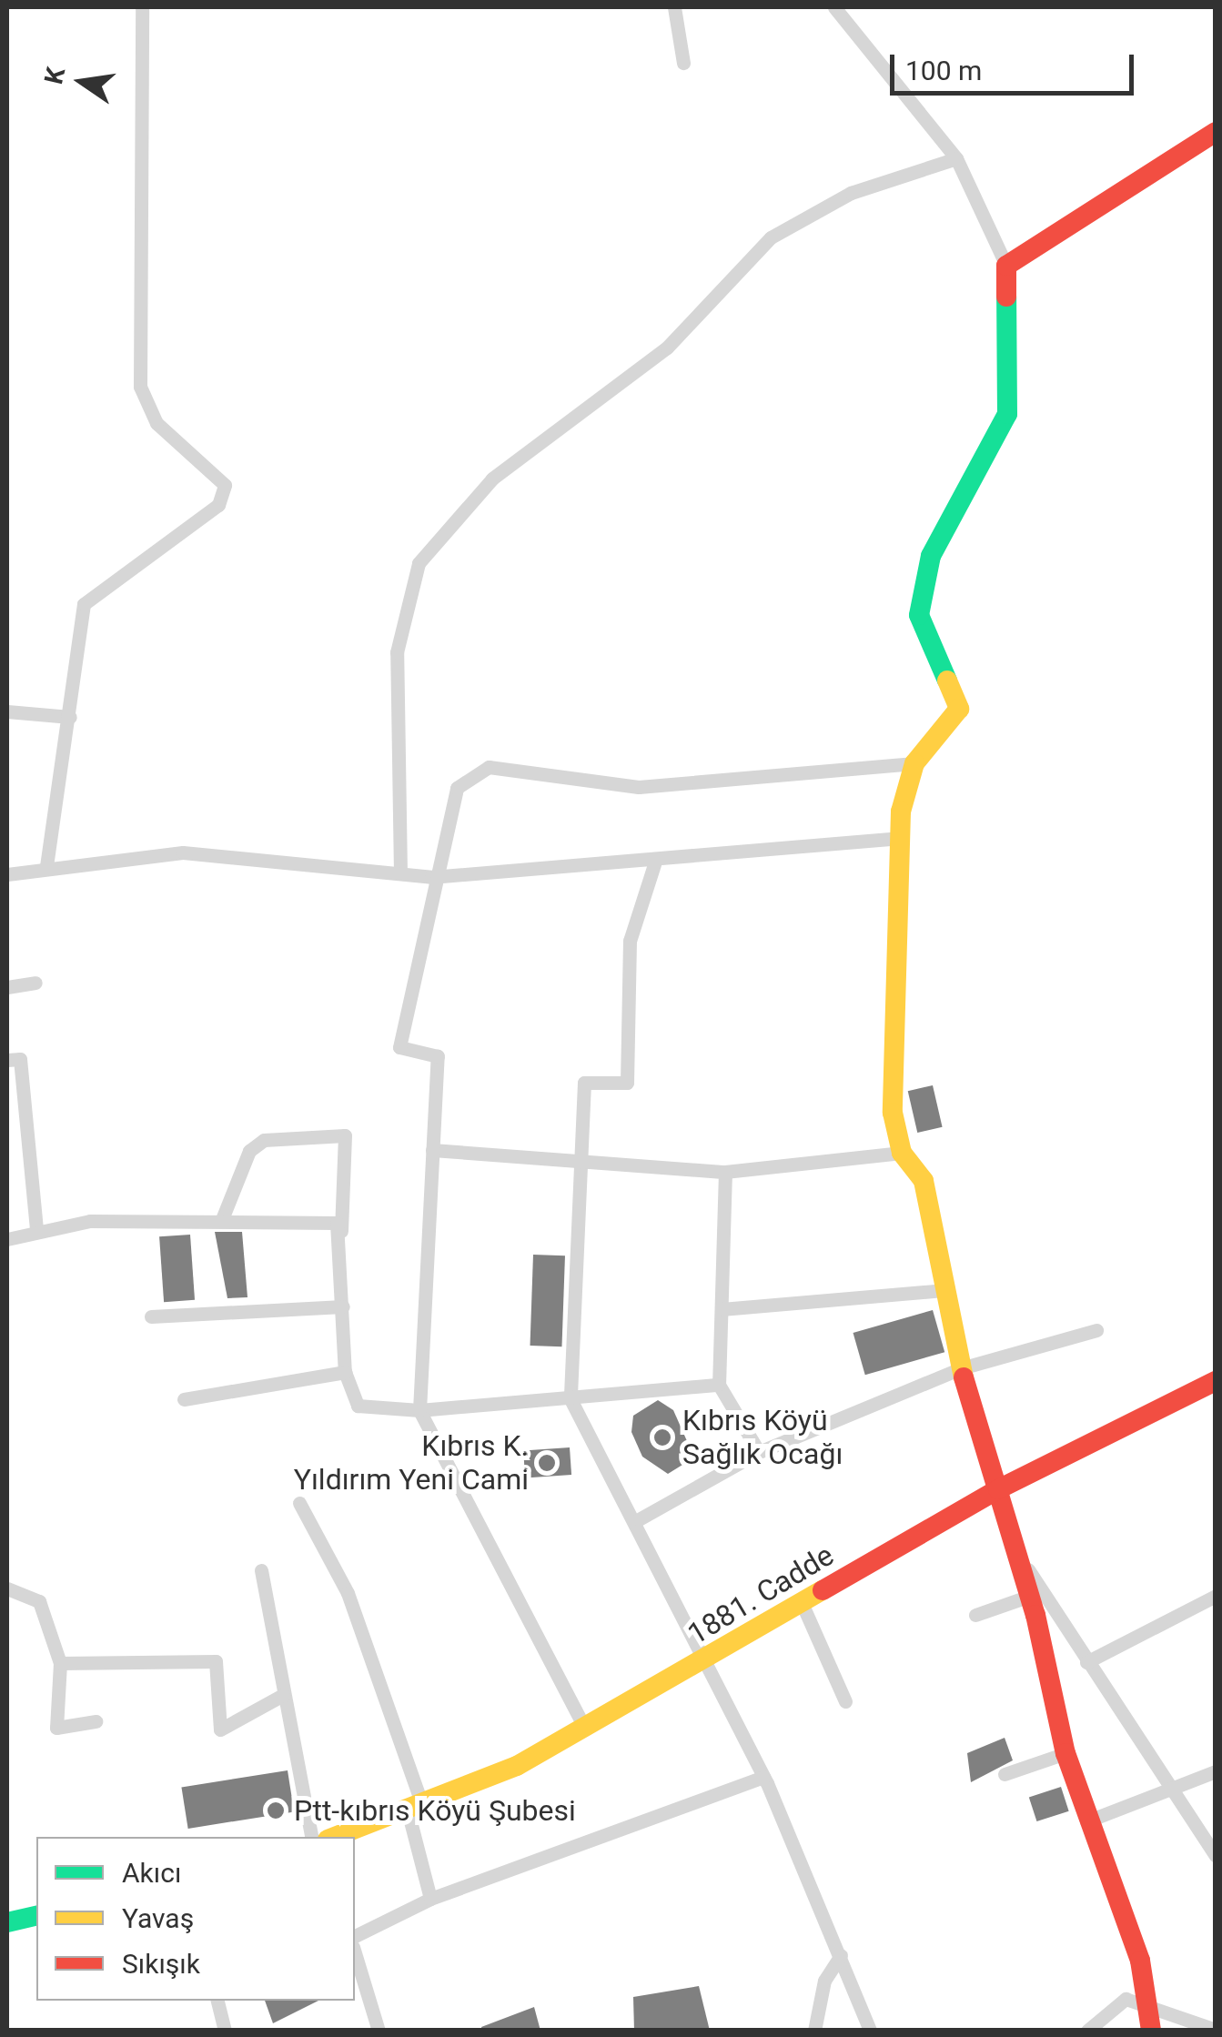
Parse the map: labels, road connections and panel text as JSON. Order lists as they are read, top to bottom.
{
  "streets": {
    "street": ["1881. Cadde"]
  },
  "places": ["Kıbrıs Köyü Sağlık Ocağı", "Kıbrıs K. Yıldırım Yeni Cami", "Ptt-kıbrıs Köyü Şubesi"],
  "legend": ["Akıcı", "Yavaş", "Sıkışık"],
  "scale_bar": "100 m",
  "north": "left"
}
